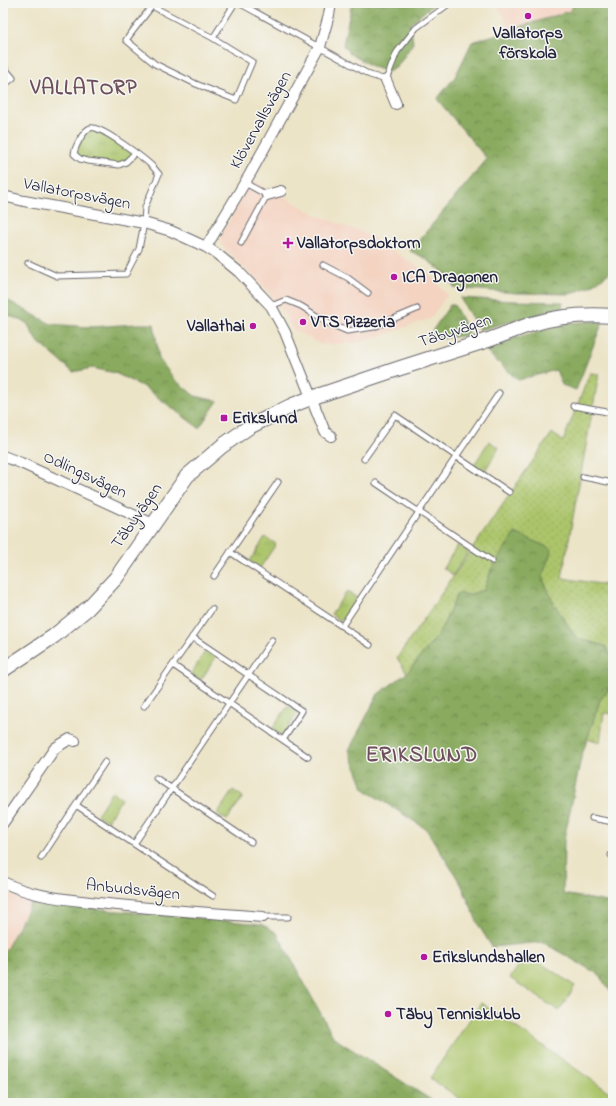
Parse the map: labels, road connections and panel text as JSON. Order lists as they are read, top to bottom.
{
  "streets": {
    "main road": ["Täbyvägen"],
    "street": [
      "Klövervallsvägen",
      "Vallatorpsvägen",
      "Odlingsvägen",
      "Anbudsvägen"
    ]
  },
  "crossings": [
    ["Klövervallsvägen", "Vallatorpsvägen"],
    ["Vallatorpsvägen", "Täbyvägen"],
    ["Täbyvägen", "Odlingsvägen"]
  ],
  "districts": ["VALLATORP", "ERIKSLUND"],
  "places": {
    "other": [
      "Vallatorps förskola",
      "ICA Dragonen",
      "VTS Pizzeria",
      "Vallathai",
      "Erikslundshallen",
      "Täby Tennisklubb"
    ],
    "health": ["Vallatorpsdoktorn"],
    "transit": ["Erikslund"]
  }
}
